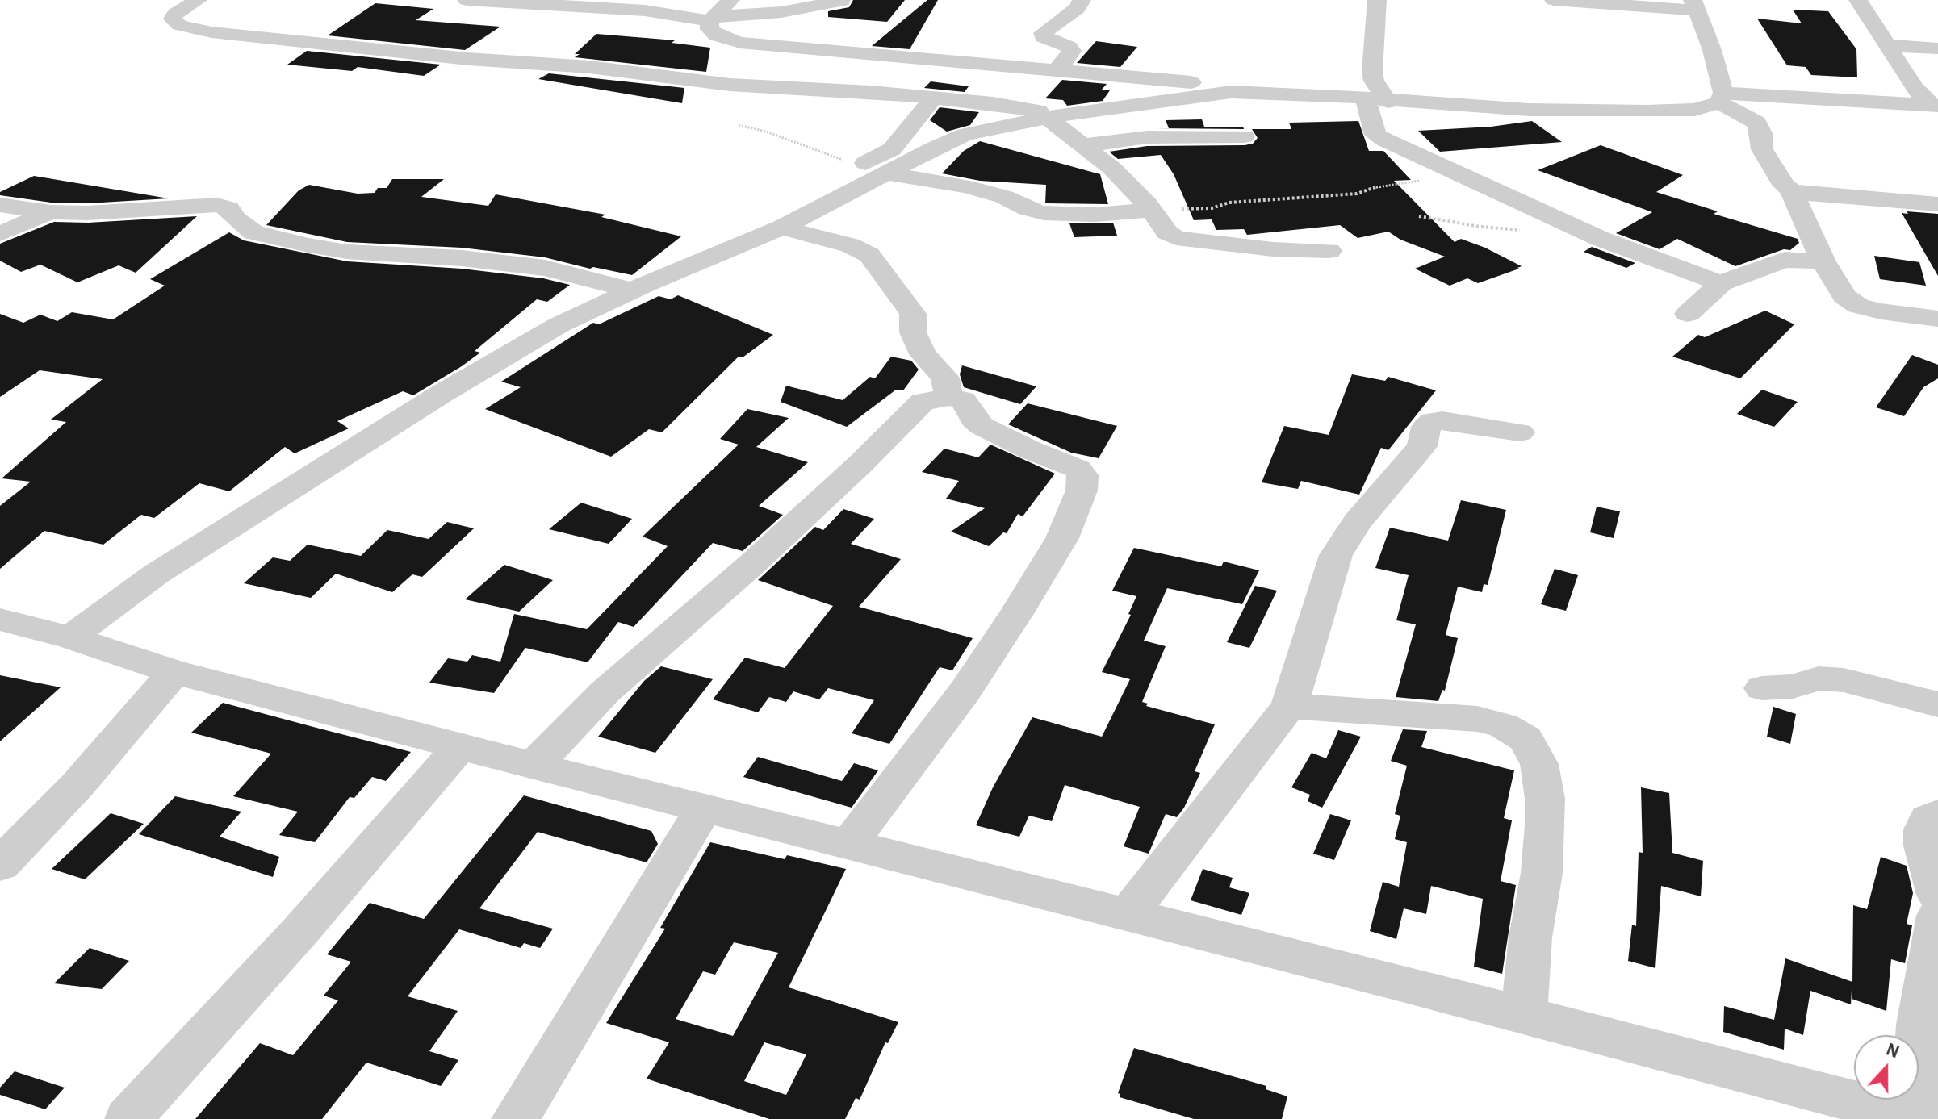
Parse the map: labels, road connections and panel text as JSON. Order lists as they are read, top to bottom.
{
  "north": "top"
}
